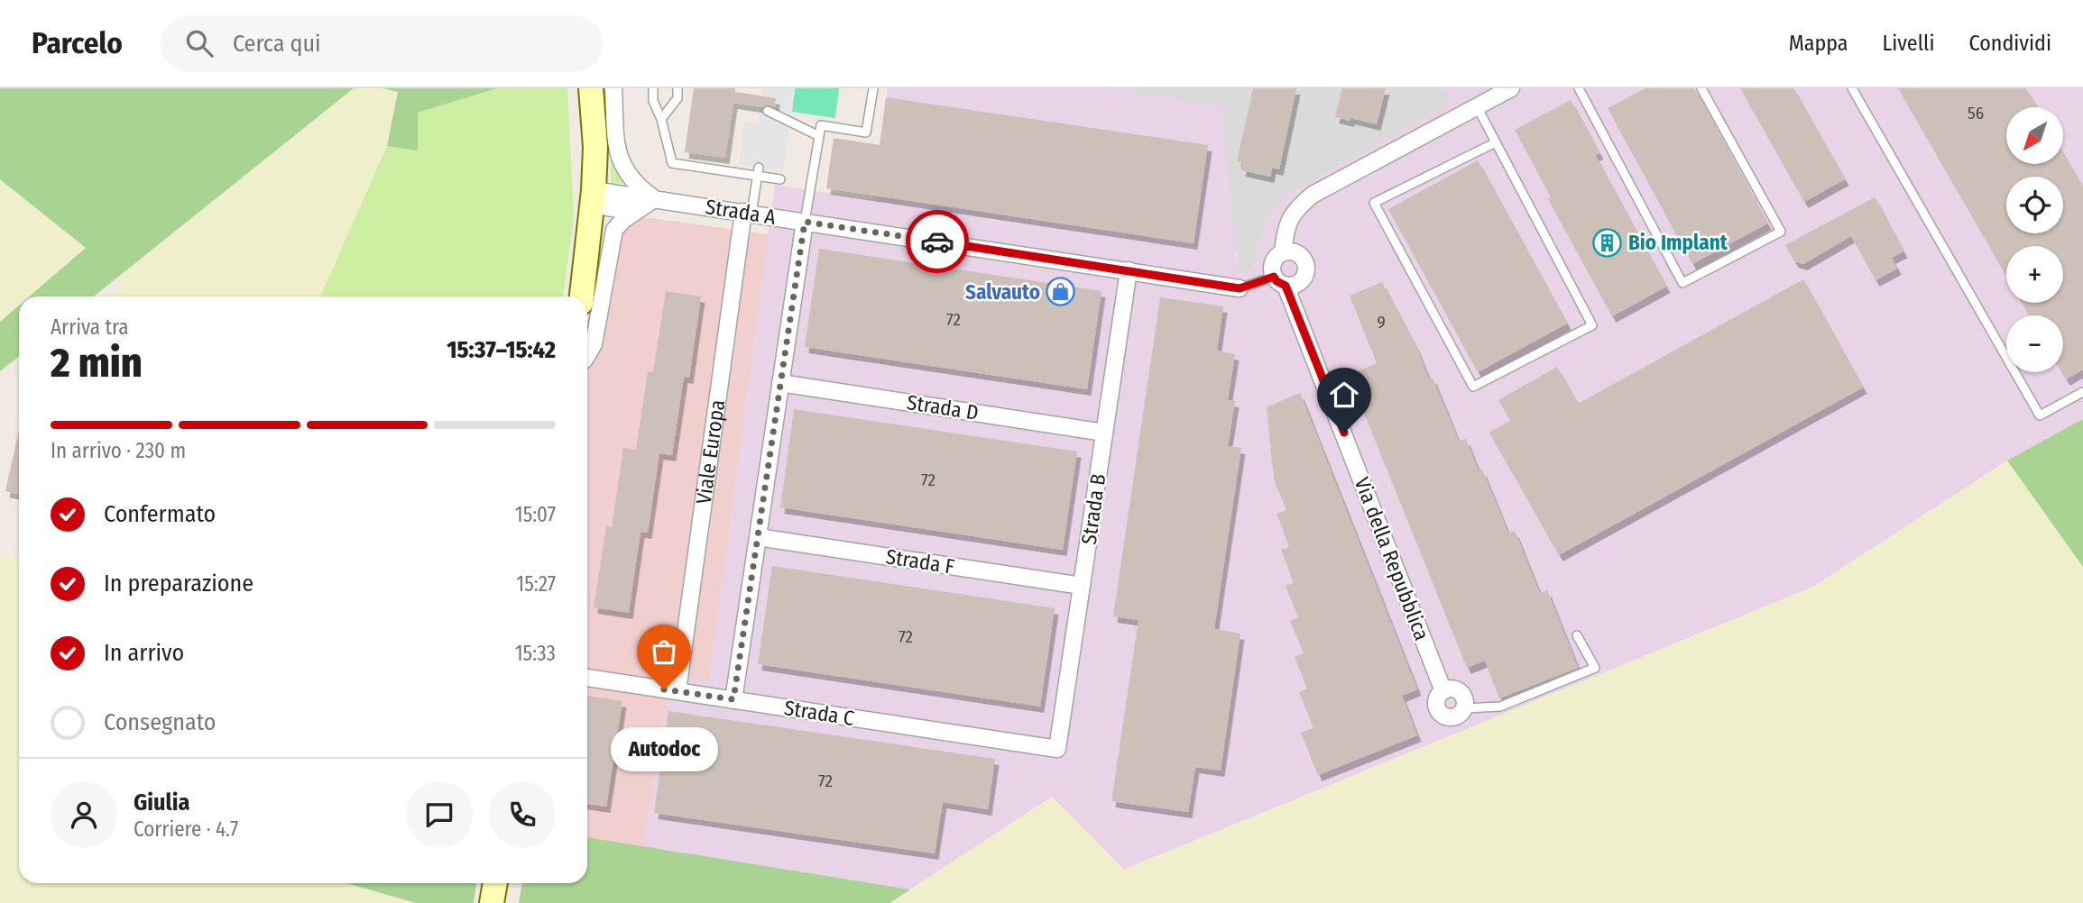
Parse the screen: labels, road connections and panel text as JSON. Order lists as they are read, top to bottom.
{
  "streets": {
    "street": [
      "Strada A",
      "Strada D",
      "Viale Europa",
      "Strada B",
      "Via della Repubblica",
      "Strada F",
      "Strada C"
    ]
  },
  "crossings": [
    ["Strada A", "Viale Europa"],
    ["Strada A", "Strada B"],
    ["Strada D", "Strada B"],
    ["Viale Europa", "Strada C"],
    ["Strada B", "Strada F"],
    ["Strada B", "Strada C"]
  ],
  "places": {
    "building": ["Bio Implant"],
    "shop": ["Salvauto"],
    "other": ["Autodoc"]
  },
  "house_numbers": [
    "56",
    "72",
    "9",
    "72",
    "72",
    "72"
  ],
  "north": "bottom left",
  "page": {
    "header": "Parcelo",
    "search": "Cerca qui",
    "nav": ["Mappa", "Livelli", "Condividi"],
    "map_buttons": ["+", "−"],
    "heading": ["2 min", "Arriva tra", "15:37–15:42"],
    "panel": ["Giulia", "Corriere · 4.7"],
    "bar": "In arrivo · 230 m",
    "list": [
      ["Confermato", "15:07"],
      ["In preparazione", "15:27"],
      ["In arrivo", "15:33"],
      "Consegnato"
    ],
    "bubble": "Autodoc"
  }
}
